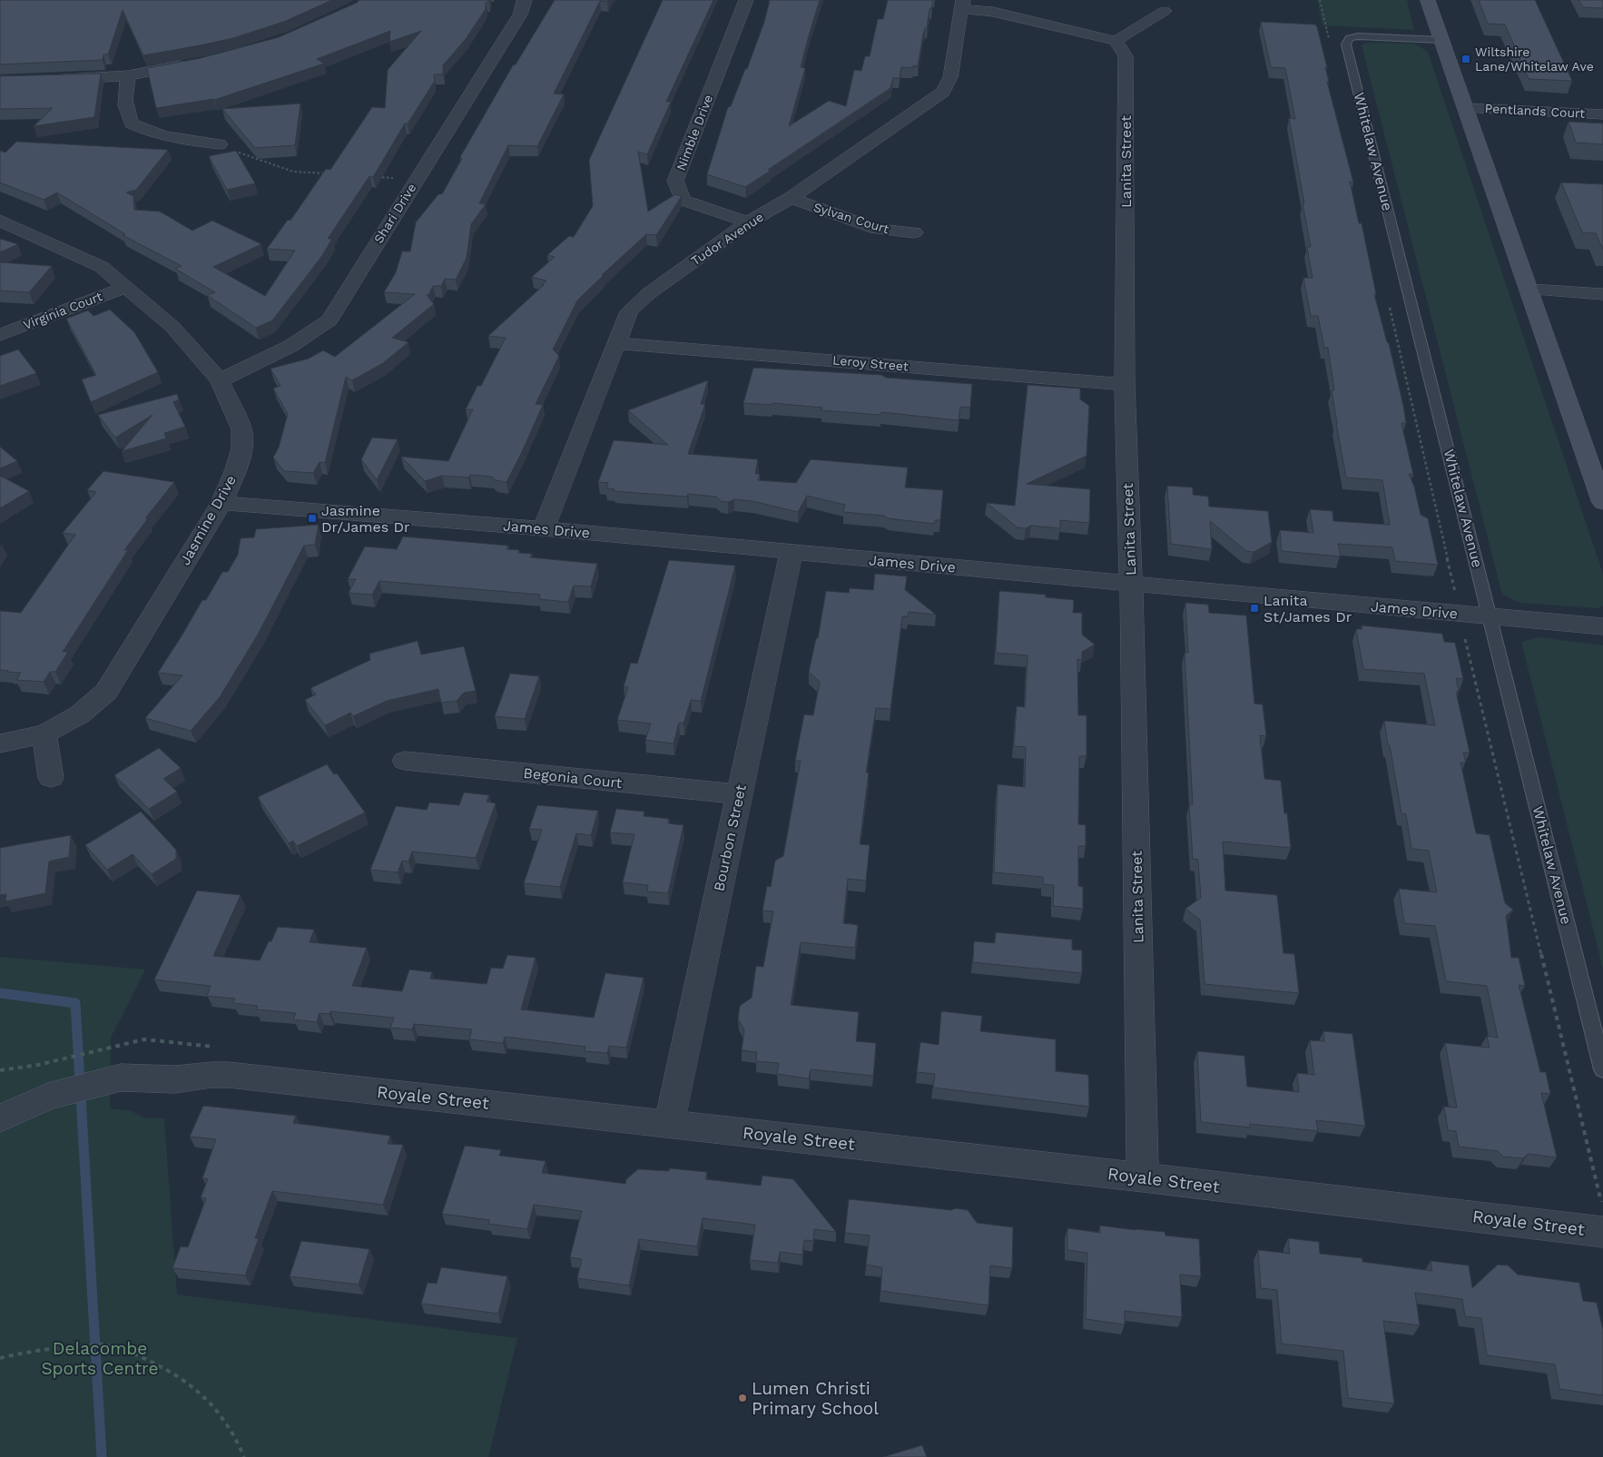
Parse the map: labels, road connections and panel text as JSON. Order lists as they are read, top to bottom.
{
  "streets": {
    "street": [
      "Pentlands Court",
      "Nimble Drive",
      "Lanita Street",
      "Shari Drive",
      "Sylvan Court",
      "Tudor Avenue",
      "Virginia Court",
      "Leroy Street",
      "Jasmine Drive",
      "James Drive",
      "Begonia Court",
      "Bourbon Street",
      "Royale Street"
    ],
    "lane": ["Whitelaw Avenue"]
  },
  "crossings": [
    ["Nimble Drive", "Tudor Avenue"],
    ["Whitelaw Avenue", "James Drive"],
    ["Lanita Street", "Leroy Street"],
    ["Lanita Street", "James Drive"],
    ["Lanita Street", "Royale Street"],
    ["Shari Drive", "Jasmine Drive"],
    ["Sylvan Court", "Tudor Avenue"],
    ["Tudor Avenue", "Leroy Street"],
    ["Tudor Avenue", "James Drive"],
    ["Virginia Court", "Jasmine Drive"],
    ["Jasmine Drive", "James Drive"],
    ["James Drive", "Bourbon Street"],
    ["Begonia Court", "Bourbon Street"],
    ["Bourbon Street", "Royale Street"]
  ],
  "parks": ["Delacombe Sports Centre"],
  "places": {
    "transit": ["Wiltshire Lane/Whitelaw Ave", "Jasmine Dr/James Dr", "Lanita St/James Dr"],
    "other": ["Lumen Christi Primary School"]
  }
}
